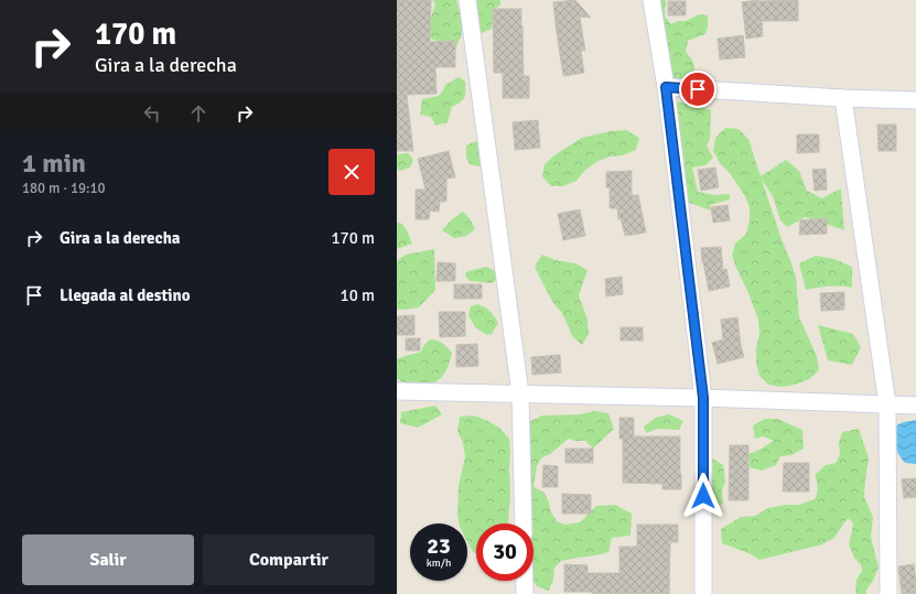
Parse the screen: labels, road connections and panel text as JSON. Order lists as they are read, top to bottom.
{
  "page": {
    "turn": ["170 m", "Gira a la derecha"],
    "heading": ["1 min", "180 m · 19:10"],
    "list": [
      {
        "name": "Gira a la derecha",
        "value": "170 m"
      },
      {
        "name": "Llegada al destino",
        "value": "10 m"
      }
    ],
    "speed": "23 km/h",
    "limit": "30",
    "buttons": ["Salir", "Compartir"]
  }
}
